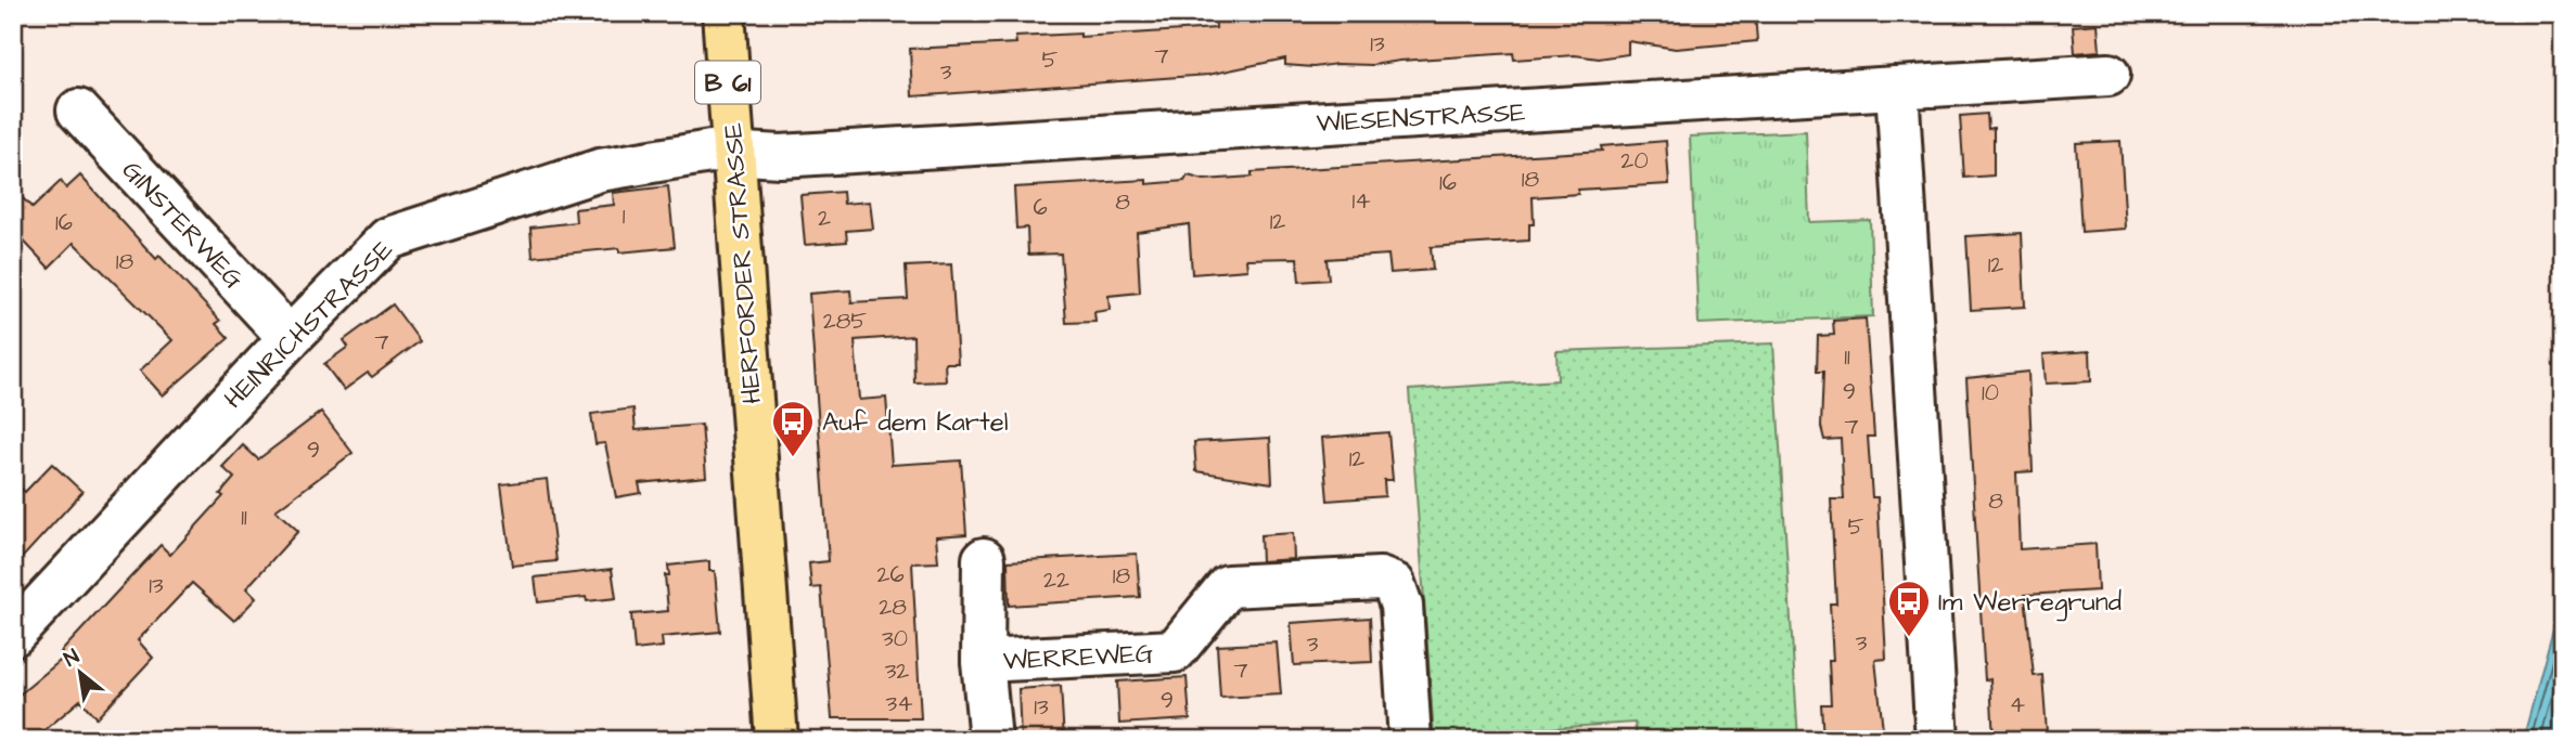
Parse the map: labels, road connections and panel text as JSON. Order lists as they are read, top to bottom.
{
  "streets": {
    "main road": ["B 61", "HERFORDER STRASSE"],
    "street": [
      "WIESENSTRASSE",
      "GINSTERWEG",
      "HEINRICHSTRASSE",
      "WERREWEG"
    ]
  },
  "crossings": [
    ["WIESENSTRASSE", "HERFORDER STRASSE"],
    ["WIESENSTRASSE", "HEINRICHSTRASSE"],
    ["GINSTERWEG", "HEINRICHSTRASSE"],
    ["HERFORDER STRASSE", "HEINRICHSTRASSE"]
  ],
  "places": {
    "bus stop": ["Auf dem Kartel", "Im Werregrund"]
  },
  "house_numbers": [
    "13",
    "7",
    "5",
    "3",
    "20",
    "18",
    "16",
    "14",
    "8",
    "6",
    "1",
    "2",
    "12",
    "16",
    "18",
    "12",
    "285",
    "7",
    "11",
    "9",
    "10",
    "7",
    "9",
    "12",
    "8",
    "11",
    "5",
    "26",
    "18",
    "22",
    "13",
    "28",
    "30",
    "3",
    "3",
    "7",
    "32",
    "9",
    "34",
    "4",
    "13"
  ],
  "north": "top left"
}
